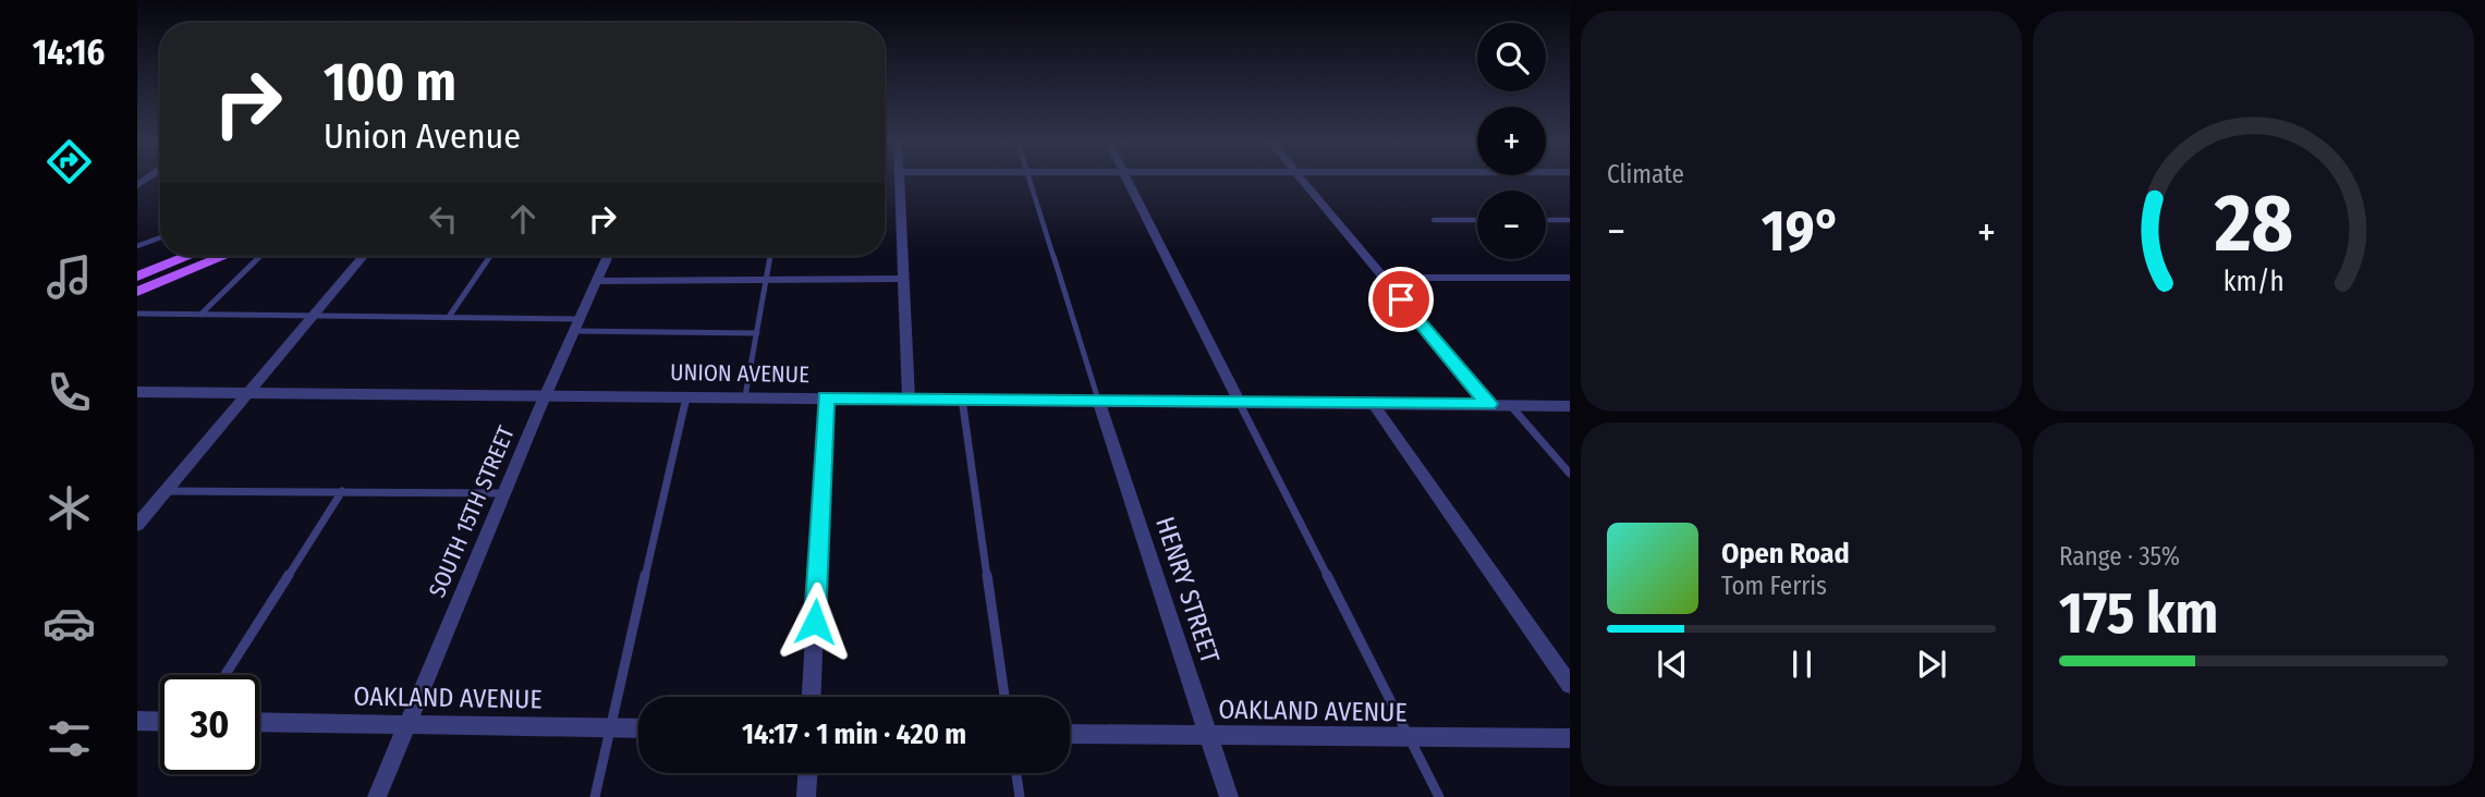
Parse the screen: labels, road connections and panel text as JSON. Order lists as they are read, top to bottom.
{
  "streets": {
    "street": [
      "UNION AVENUE",
      "SOUTH 15TH STREET",
      "HENRY STREET",
      "OAKLAND AVENUE"
    ]
  },
  "crossings": [
    ["UNION AVENUE", "SOUTH 15TH STREET"],
    ["UNION AVENUE", "HENRY STREET"],
    ["SOUTH 15TH STREET", "OAKLAND AVENUE"],
    ["HENRY STREET", "OAKLAND AVENUE"]
  ],
  "page": {
    "tabs": "14:16",
    "tile": [
      "Climate",
      ["Range · 35%", "175 km"]
    ],
    "map_buttons": ["+", "−"],
    "turn": ["100 m", "Union Avenue"],
    "heat": ["−", "19°", "+"],
    "song": ["Open Road", "Tom Ferris"],
    "limit": "30",
    "trip": "14:17 · 1 min · 420 m",
    "gauge": ["28", "km/h"]
  }
}
